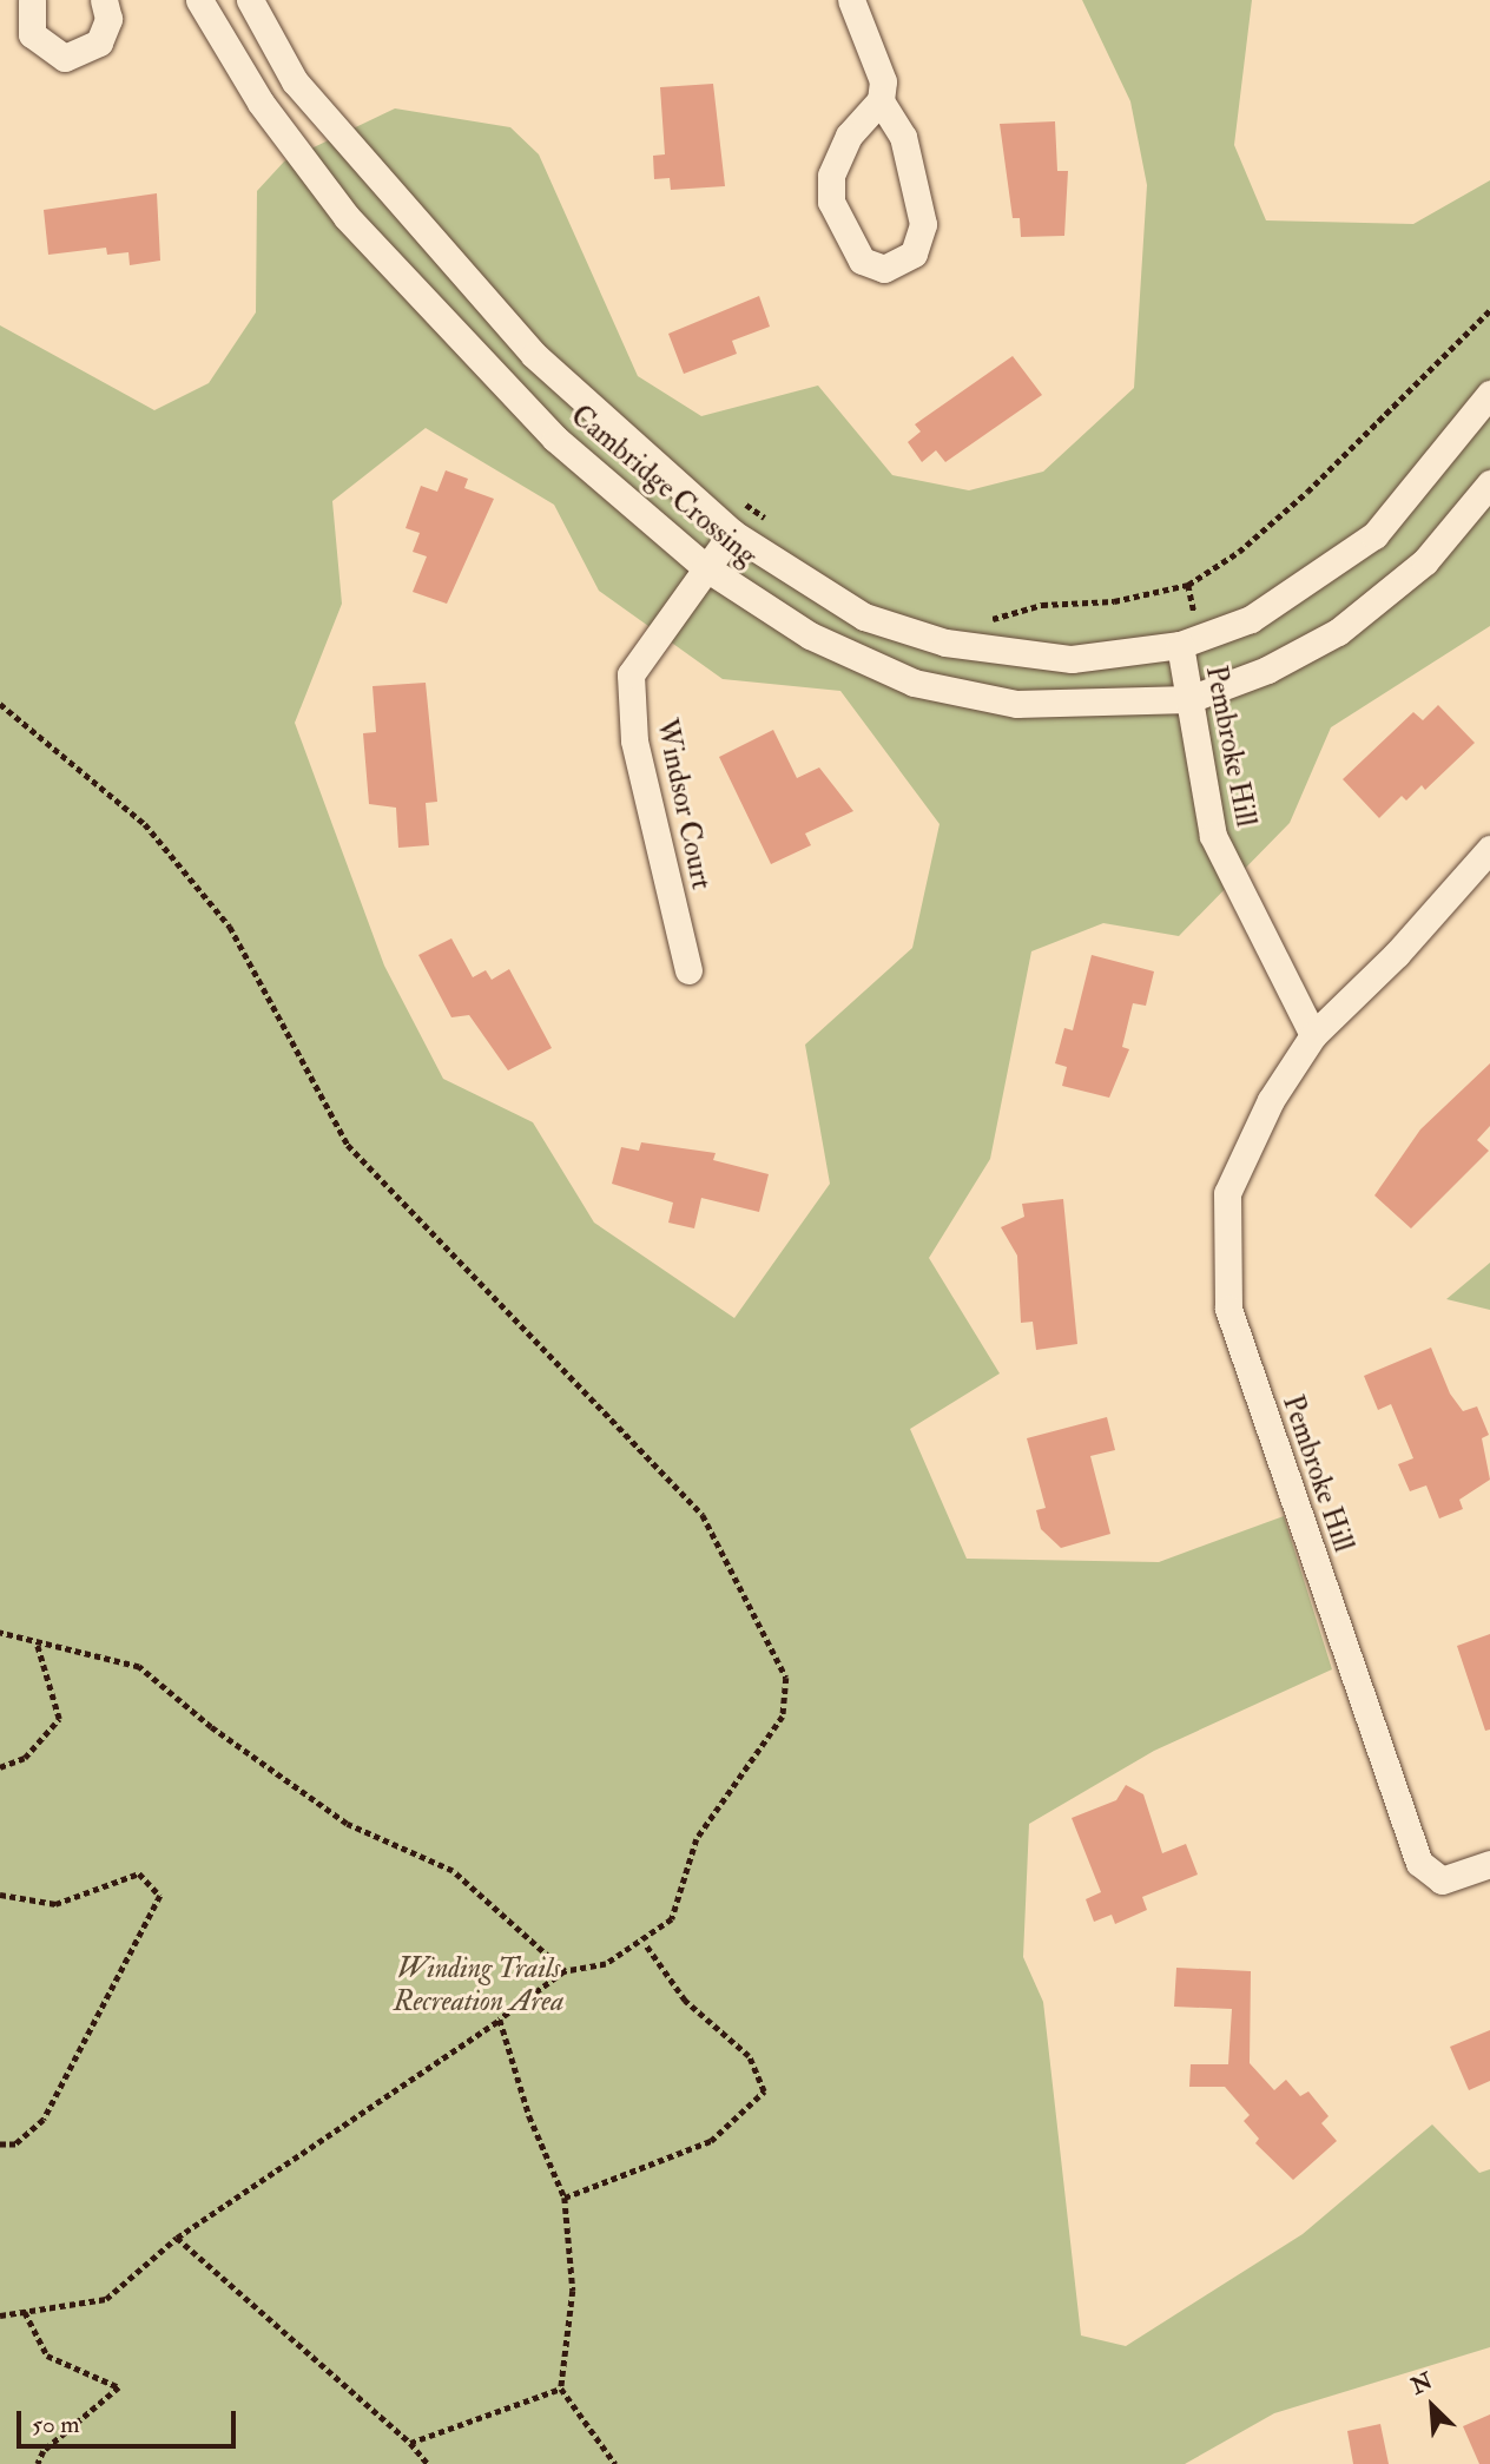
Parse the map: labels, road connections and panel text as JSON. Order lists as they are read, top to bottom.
{
  "streets": {
    "street": ["Cambridge Crossing", "Pembroke Hill", "Windsor Court"]
  },
  "crossings": [
    ["Cambridge Crossing", "Pembroke Hill"],
    ["Cambridge Crossing", "Windsor Court"]
  ],
  "parks": ["Winding Trails Recreation Area"],
  "scale_bar": "50 m",
  "north": "top left"
}
